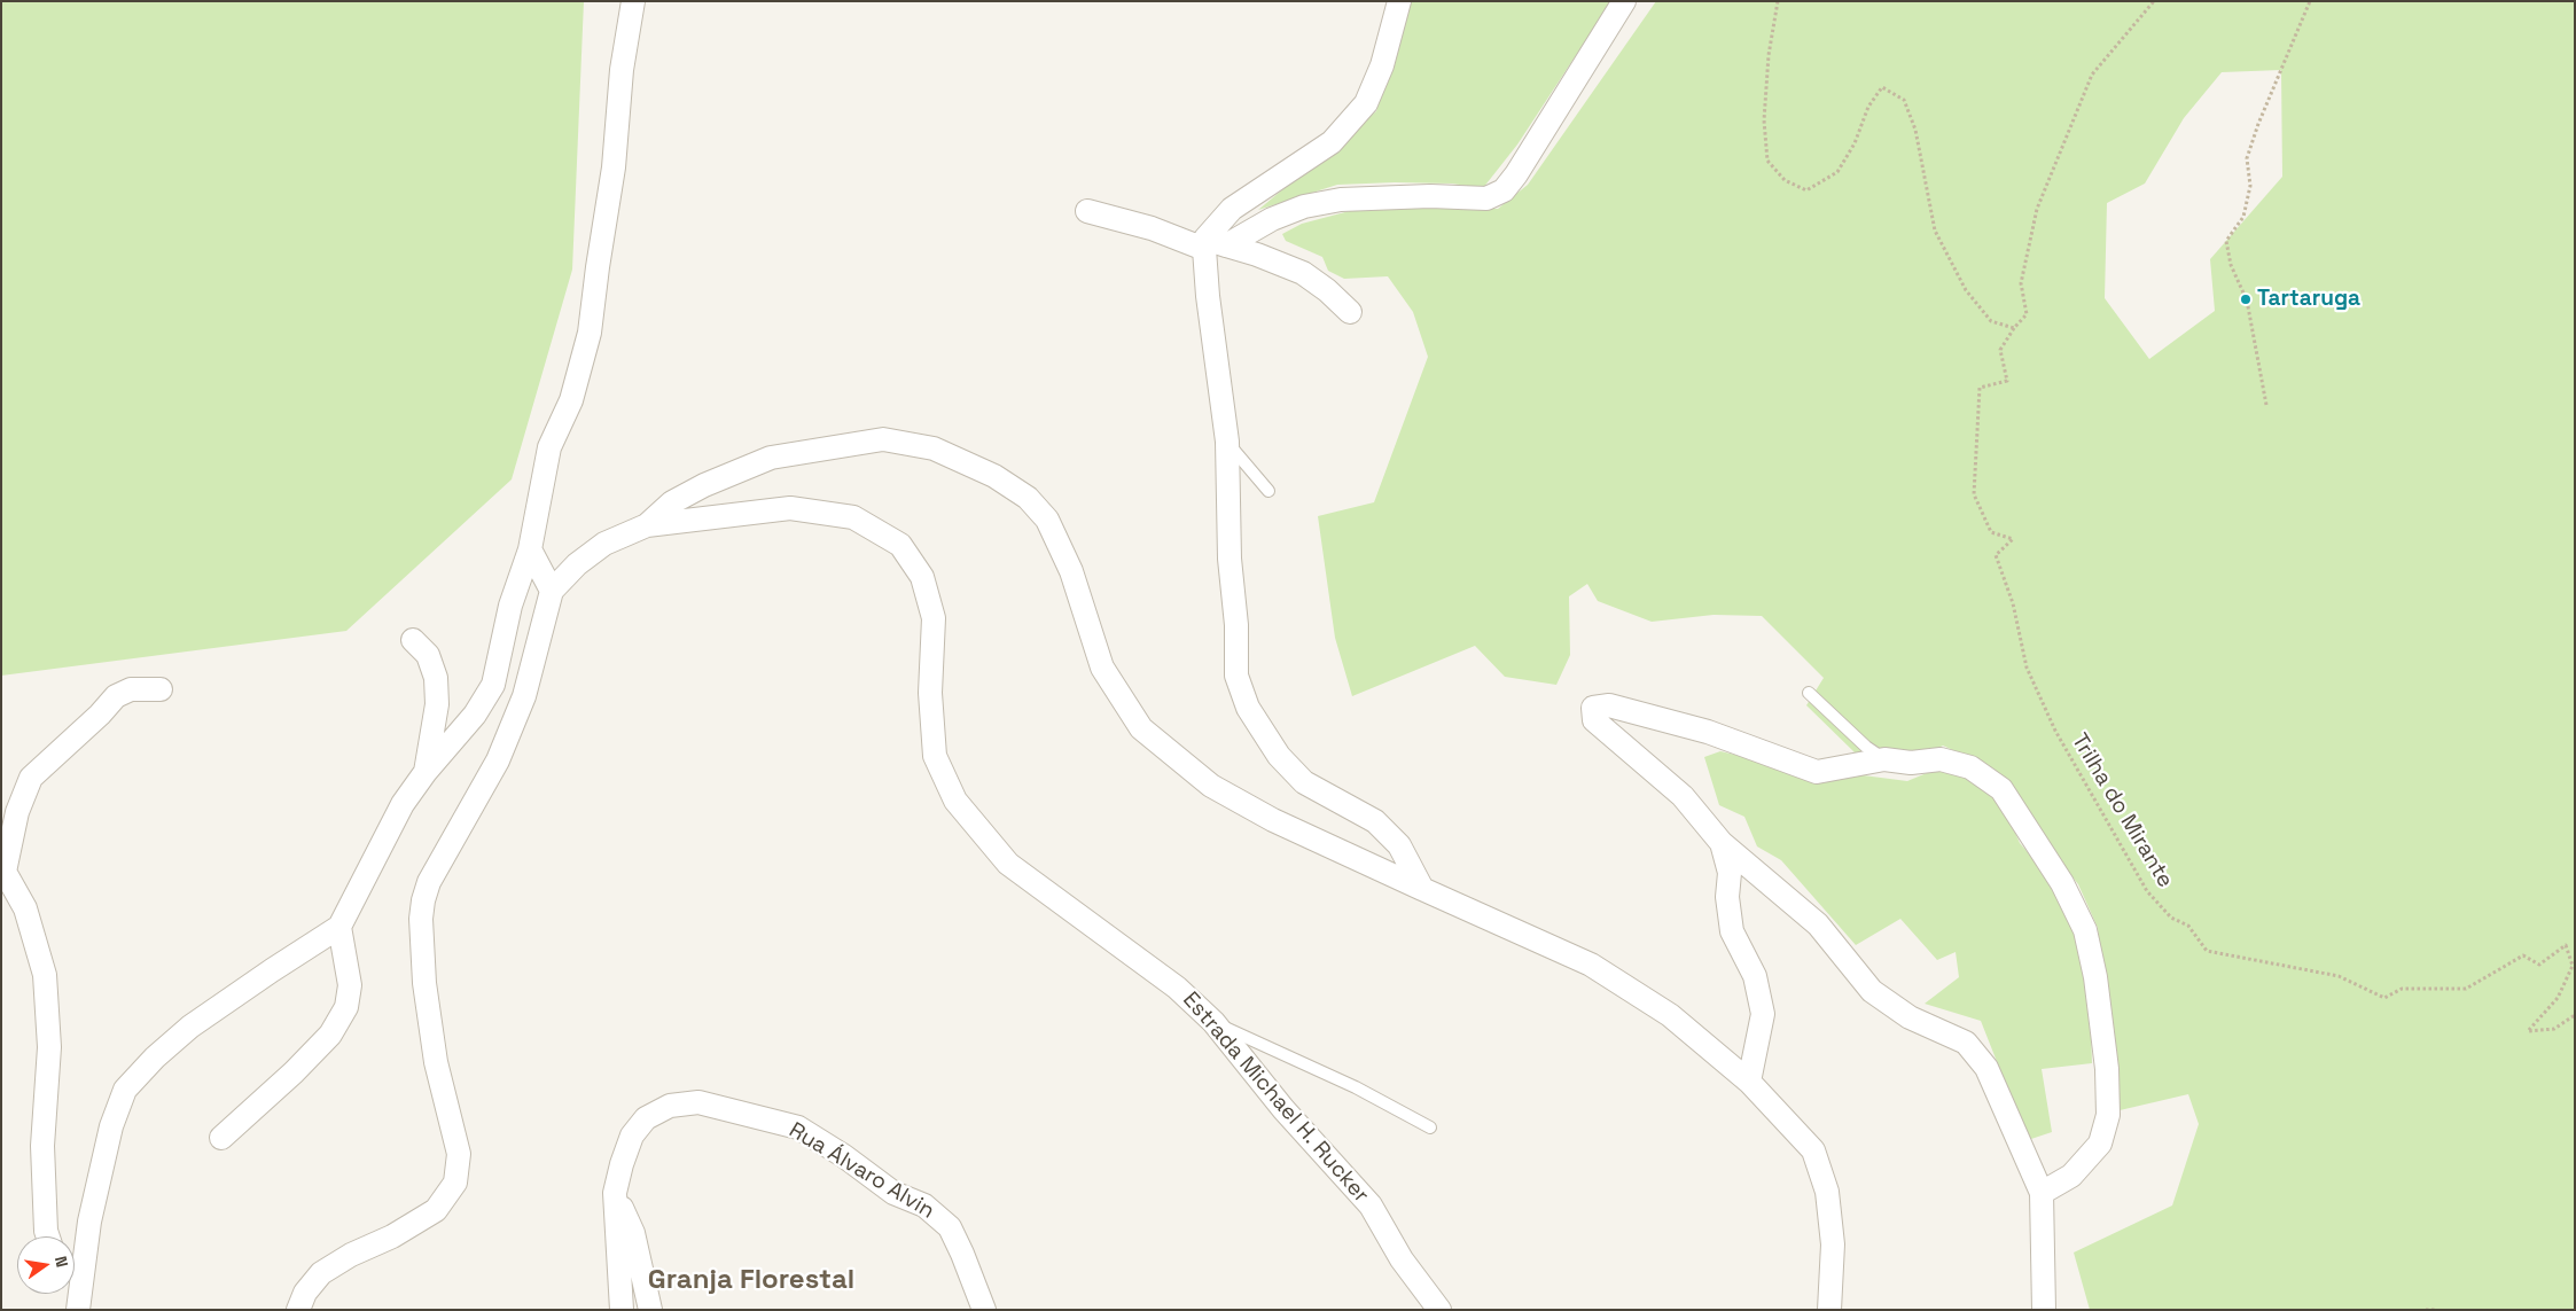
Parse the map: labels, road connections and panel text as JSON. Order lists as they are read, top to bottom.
{
  "streets": {
    "street": ["Estrada Michael H. Rucker", "Rua Álvaro Alvin"],
    "path": ["Trilha do Mirante"]
  },
  "districts": ["Granja Florestal"],
  "places": ["Tartaruga"],
  "north": "right"
}
